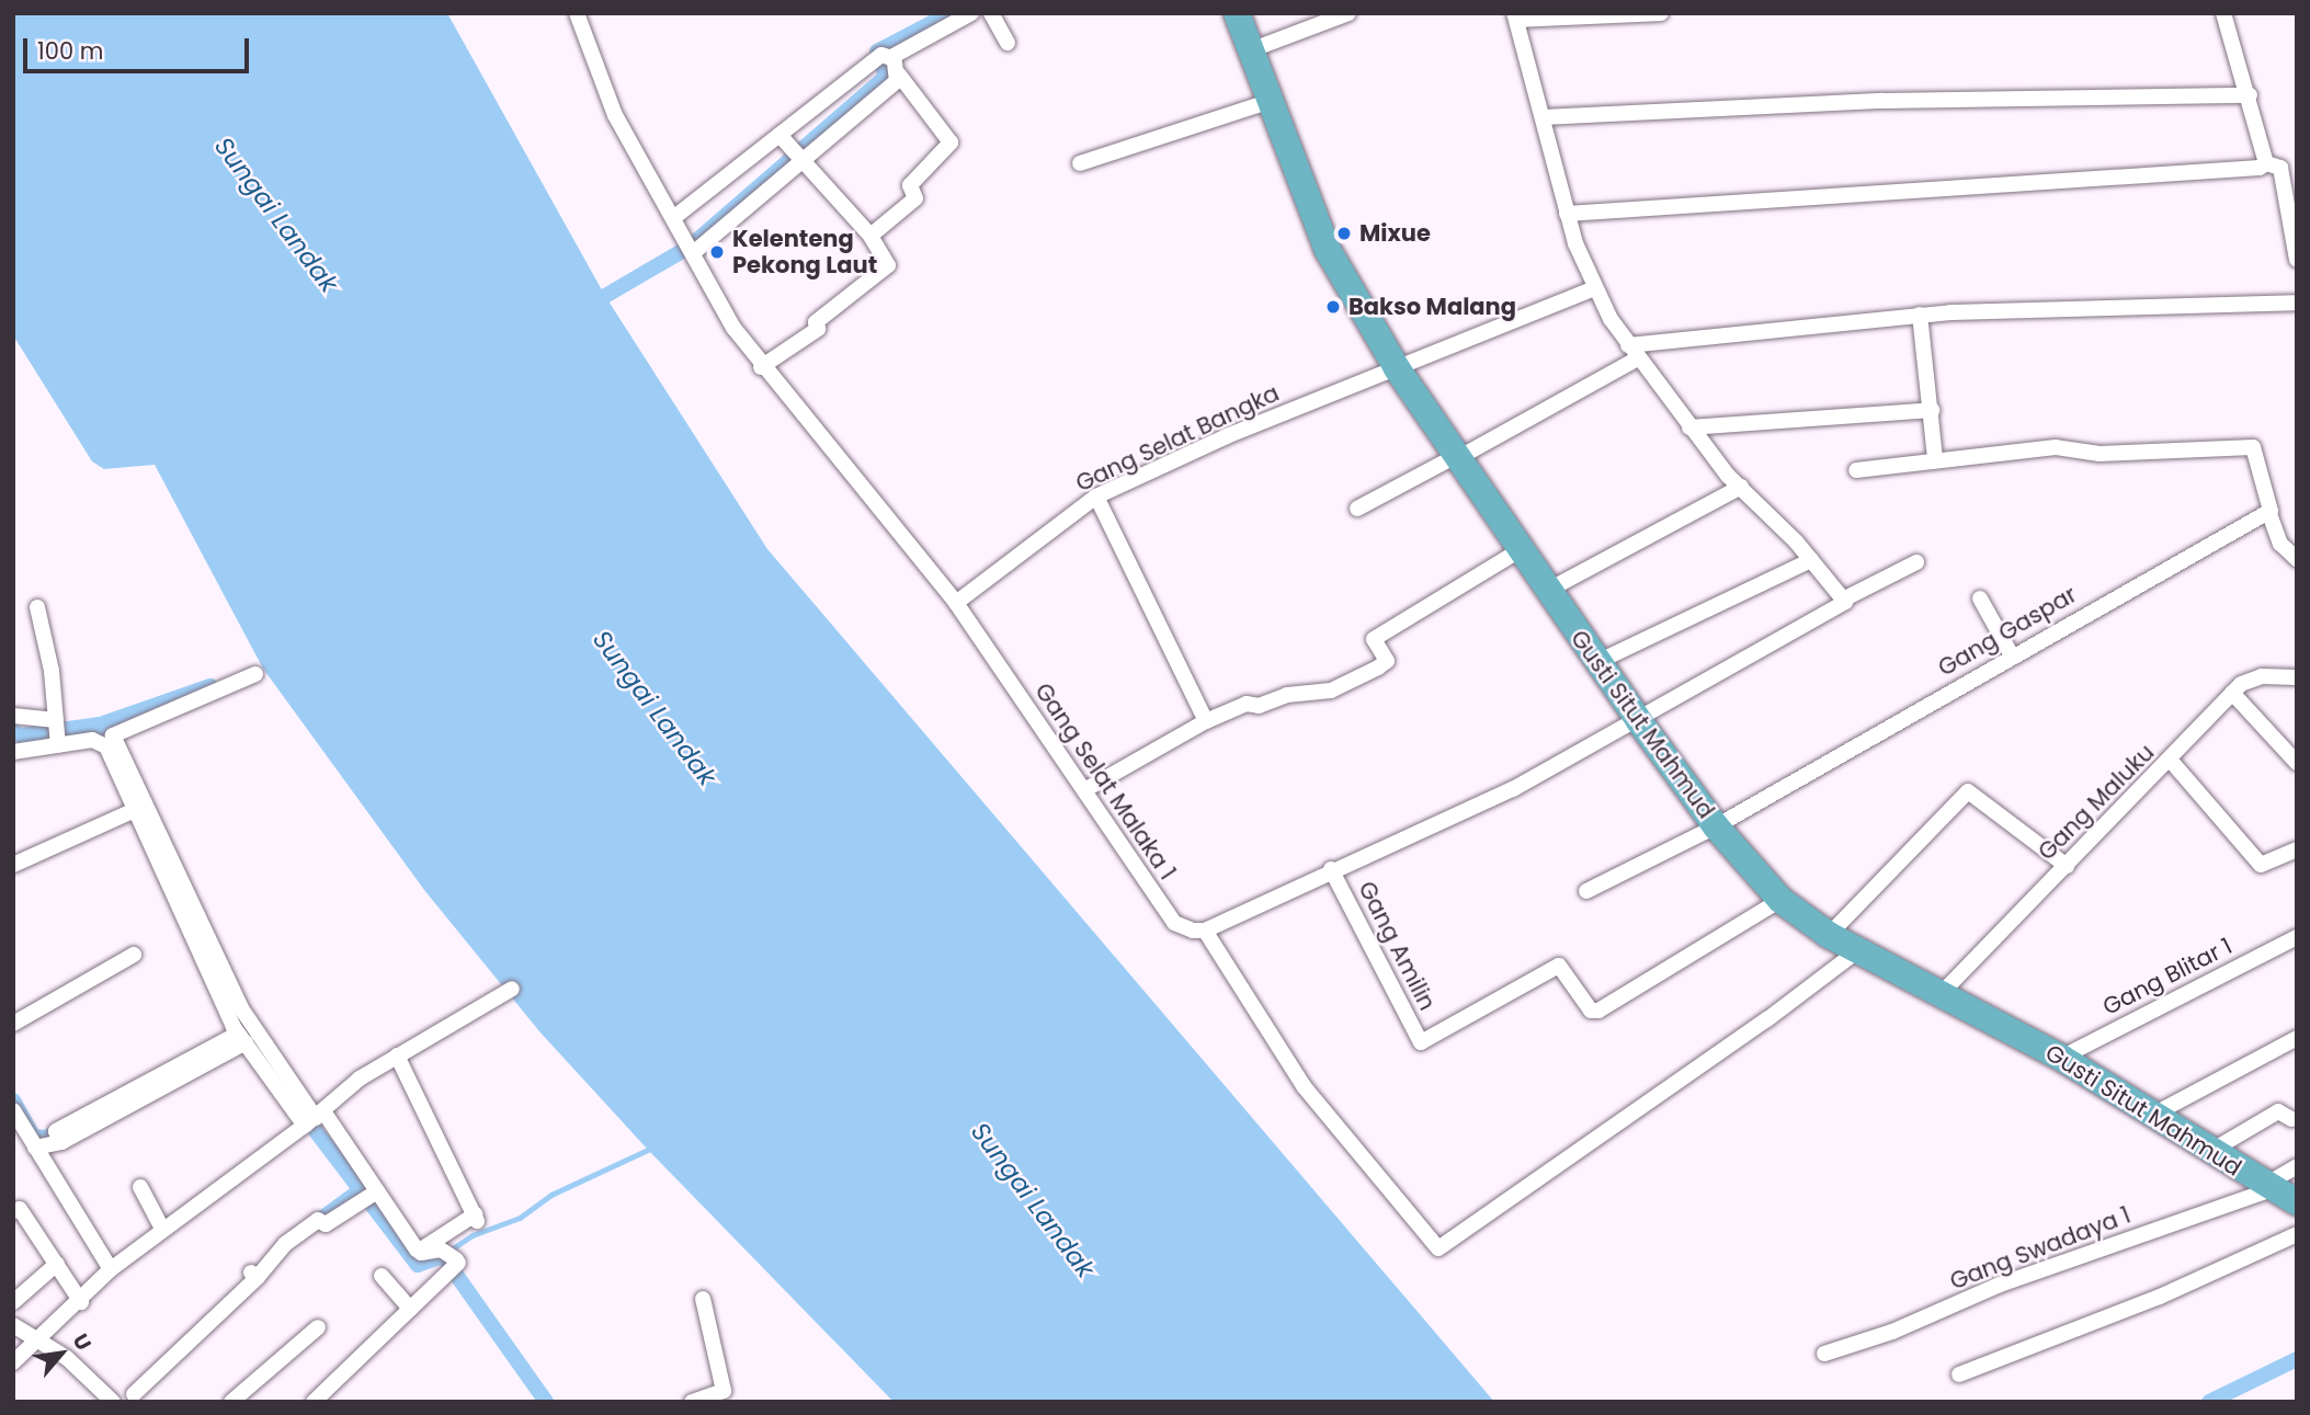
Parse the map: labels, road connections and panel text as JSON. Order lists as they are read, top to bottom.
{
  "streets": {
    "highway": ["Gusti Situt Mahmud"],
    "street": [
      "Gang Selat Bangka",
      "Gang Gaspar",
      "Gang Selat Malaka 1",
      "Gang Maluku",
      "Gang Amilin",
      "Gang Blitar 1",
      "Gang Swadaya 1"
    ]
  },
  "crossings": [
    ["Gang Selat Bangka", "Gusti Situt Mahmud"],
    ["Gang Selat Bangka", "Gang Selat Malaka 1"],
    ["Gang Gaspar", "Gusti Situt Mahmud"],
    ["Gusti Situt Mahmud", "Gang Maluku"],
    ["Gusti Situt Mahmud", "Gang Amilin"],
    ["Gusti Situt Mahmud", "Gang Blitar 1"],
    ["Gusti Situt Mahmud", "Gang Swadaya 1"]
  ],
  "water": ["Sungai Landak"],
  "places": ["Mixue", "Kelenteng Pekong Laut", "Bakso Malang"],
  "scale_bar": "100 m",
  "north": "top right"
}
